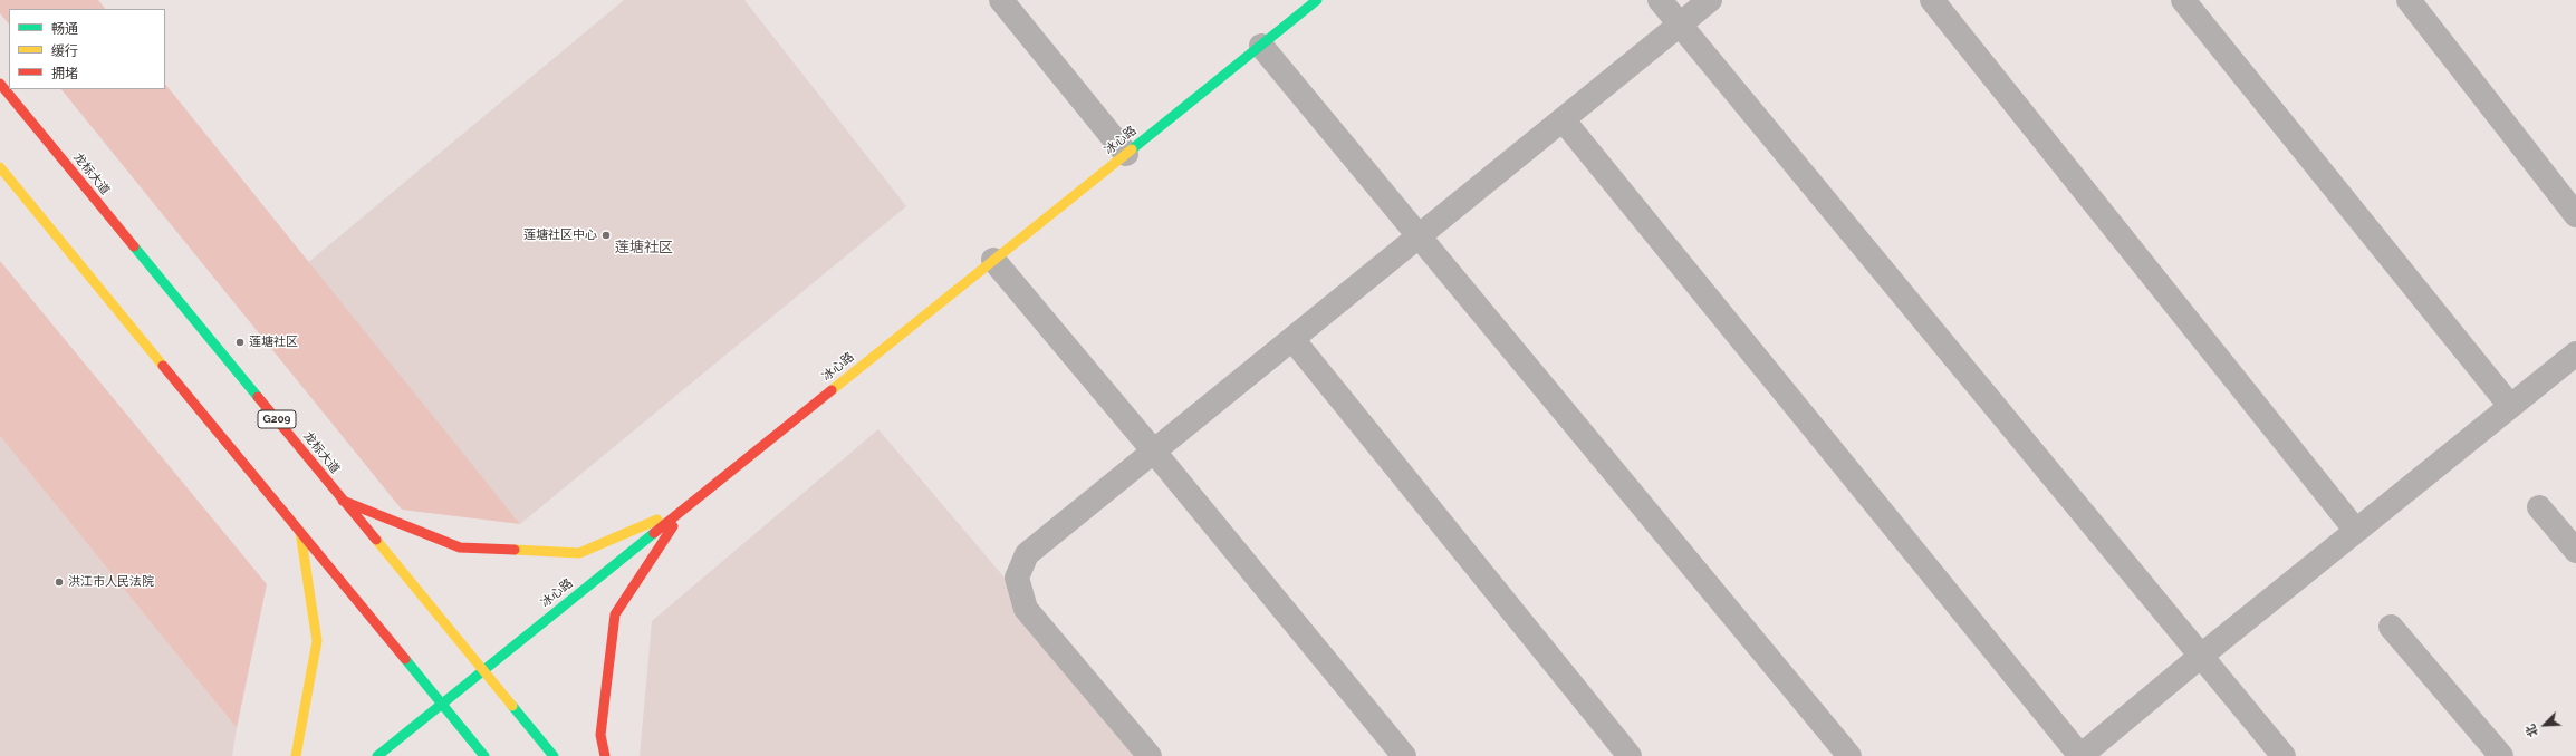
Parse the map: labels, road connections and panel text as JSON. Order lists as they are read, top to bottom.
{
  "streets": {
    "main road": ["冰心路", "龙标大道", "G209"]
  },
  "crossings": [
    ["冰心路", "龙标大道"]
  ],
  "districts": ["莲塘社区"],
  "places": ["莲塘社区中心", "莲塘社区", "洪江市人民法院"],
  "legend": ["畅通", "缓行", "拥堵"],
  "north": "bottom left"
}
